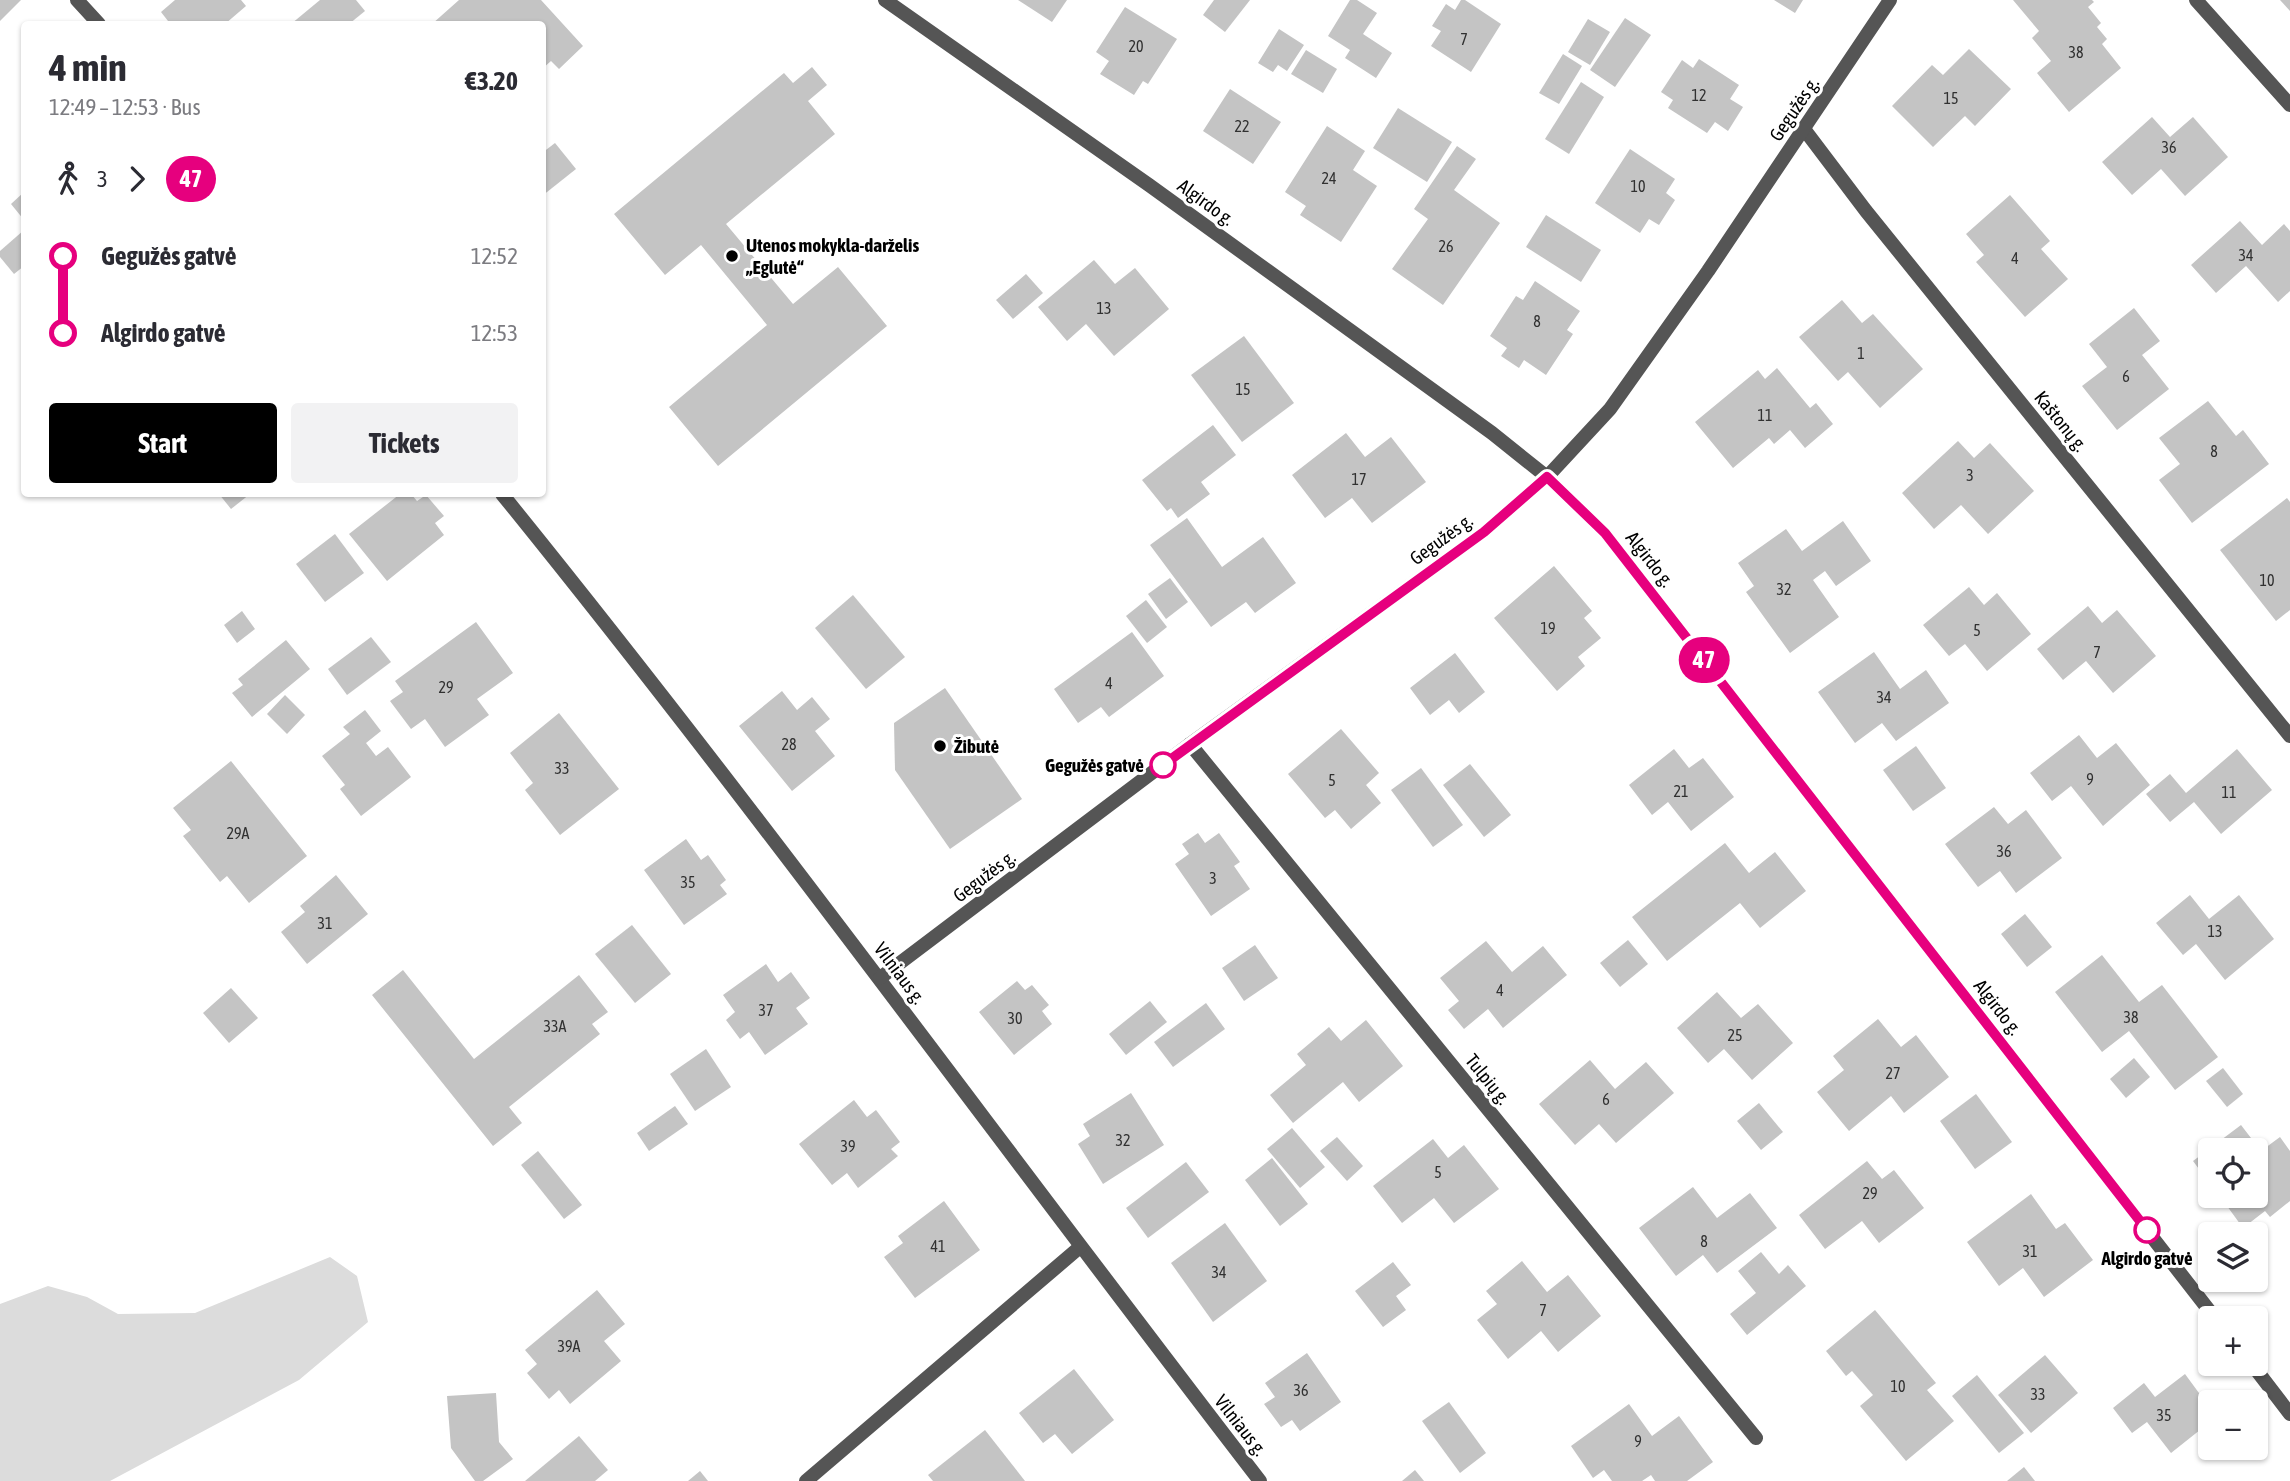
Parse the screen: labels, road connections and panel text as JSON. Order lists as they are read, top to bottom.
{
  "streets": {
    "street": [
      "Gegužės g.",
      "Algirdo g.",
      "Kaštonų g.",
      "Vilniaus g.",
      "Tulpių g."
    ]
  },
  "crossings": [
    ["Gegužės g.", "Algirdo g."],
    ["Gegužės g.", "Kaštonų g."],
    ["Gegužės g.", "Vilniaus g."],
    ["Gegužės g.", "Tulpių g."]
  ],
  "places": [
    "Utenos mokykla-darželis „Eglutė“",
    "Žibutė",
    "Gegužės gatvė",
    "Algirdo gatvė"
  ],
  "lines": ["bus line 47"],
  "house_numbers": [
    "7",
    "20",
    "38",
    "12",
    "15",
    "22",
    "36",
    "24",
    "10",
    "26",
    "34",
    "4",
    "13",
    "8",
    "1",
    "6",
    "15",
    "11",
    "8",
    "3",
    "17",
    "10",
    "32",
    "19",
    "5",
    "7",
    "4",
    "29",
    "34",
    "28",
    "33",
    "9",
    "5",
    "21",
    "11",
    "29A",
    "36",
    "3",
    "35",
    "31",
    "13",
    "4",
    "37",
    "38",
    "30",
    "33A",
    "25",
    "27",
    "6",
    "32",
    "39",
    "5",
    "29",
    "8",
    "41",
    "31",
    "34",
    "7",
    "39A",
    "10",
    "36",
    "33",
    "35",
    "9"
  ],
  "page": {
    "on_map": "47",
    "heading": ["4 min", "12:49 – 12:53 · Bus", "€3.20"],
    "legs": ["3", "47"],
    "list": [
      {
        "name": "Gegužės gatvė",
        "value": "12:52"
      },
      {
        "name": "Algirdo gatvė",
        "value": "12:53"
      }
    ],
    "buttons": ["Start", "Tickets"],
    "map_buttons": ["+", "−"]
  }
}
